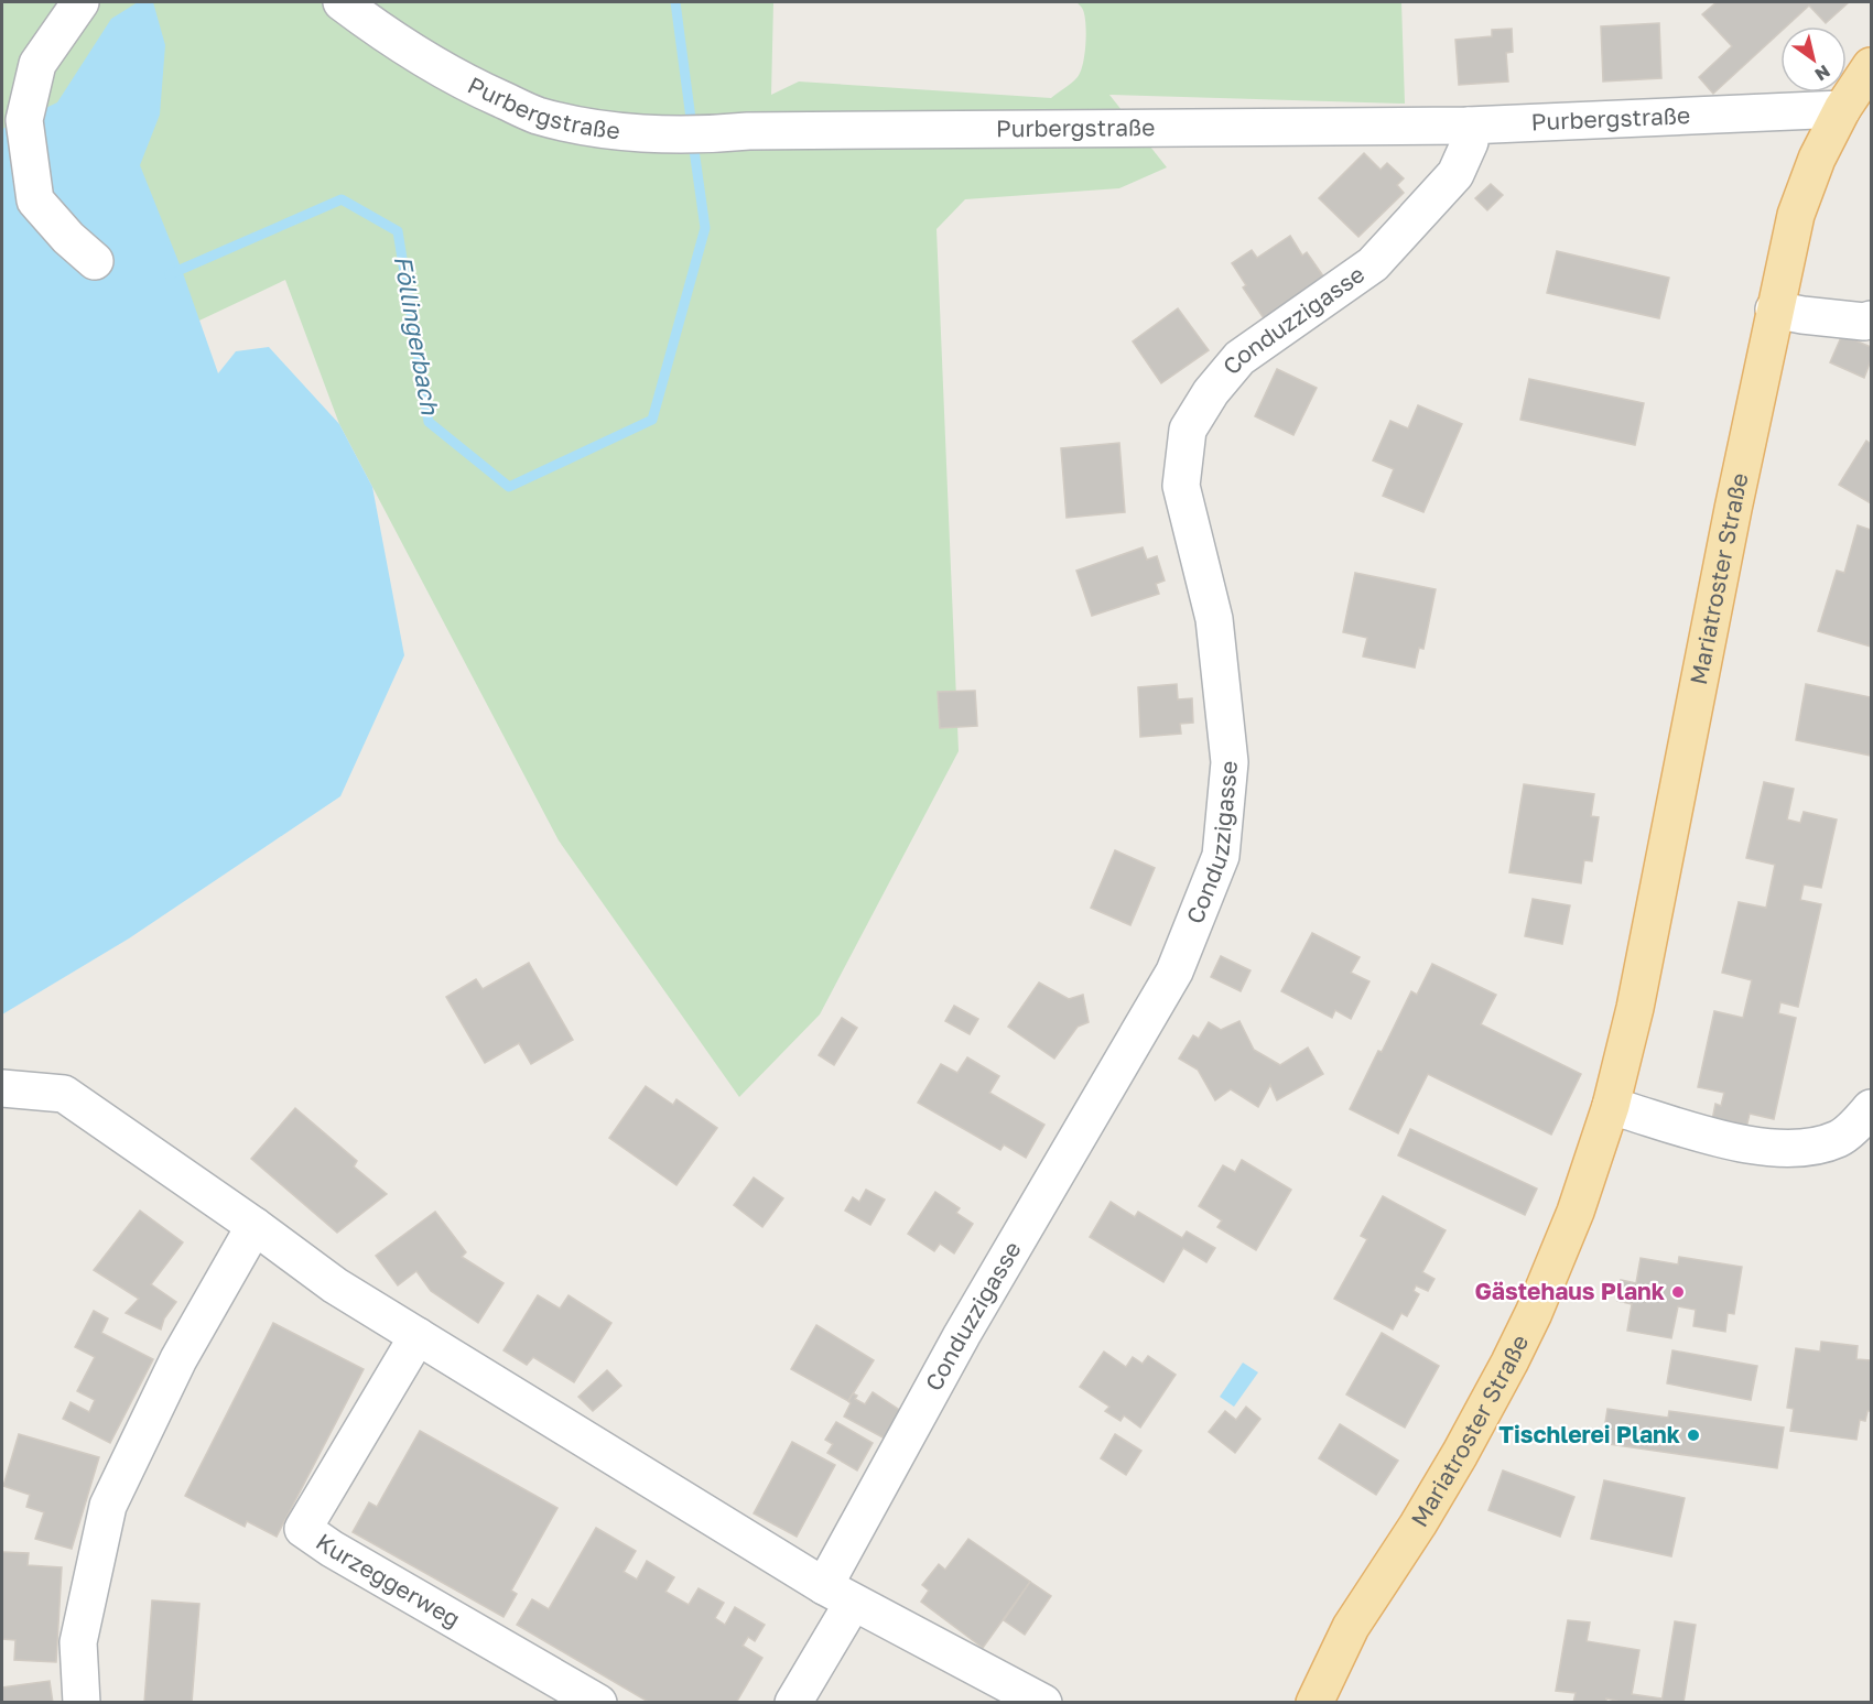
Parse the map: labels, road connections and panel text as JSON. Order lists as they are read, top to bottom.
{
  "streets": {
    "main road": ["Mariatroster Straße"],
    "street": ["Purbergstraße", "Conduzzigasse", "Kurzeggerweg"]
  },
  "crossings": [
    ["Purbergstraße", "Conduzzigasse"],
    ["Purbergstraße", "Mariatroster Straße"]
  ],
  "water": ["Föllingerbach"],
  "places": ["Gästehaus Plank", "Tischlerei Plank"],
  "north": "bottom right"
}
